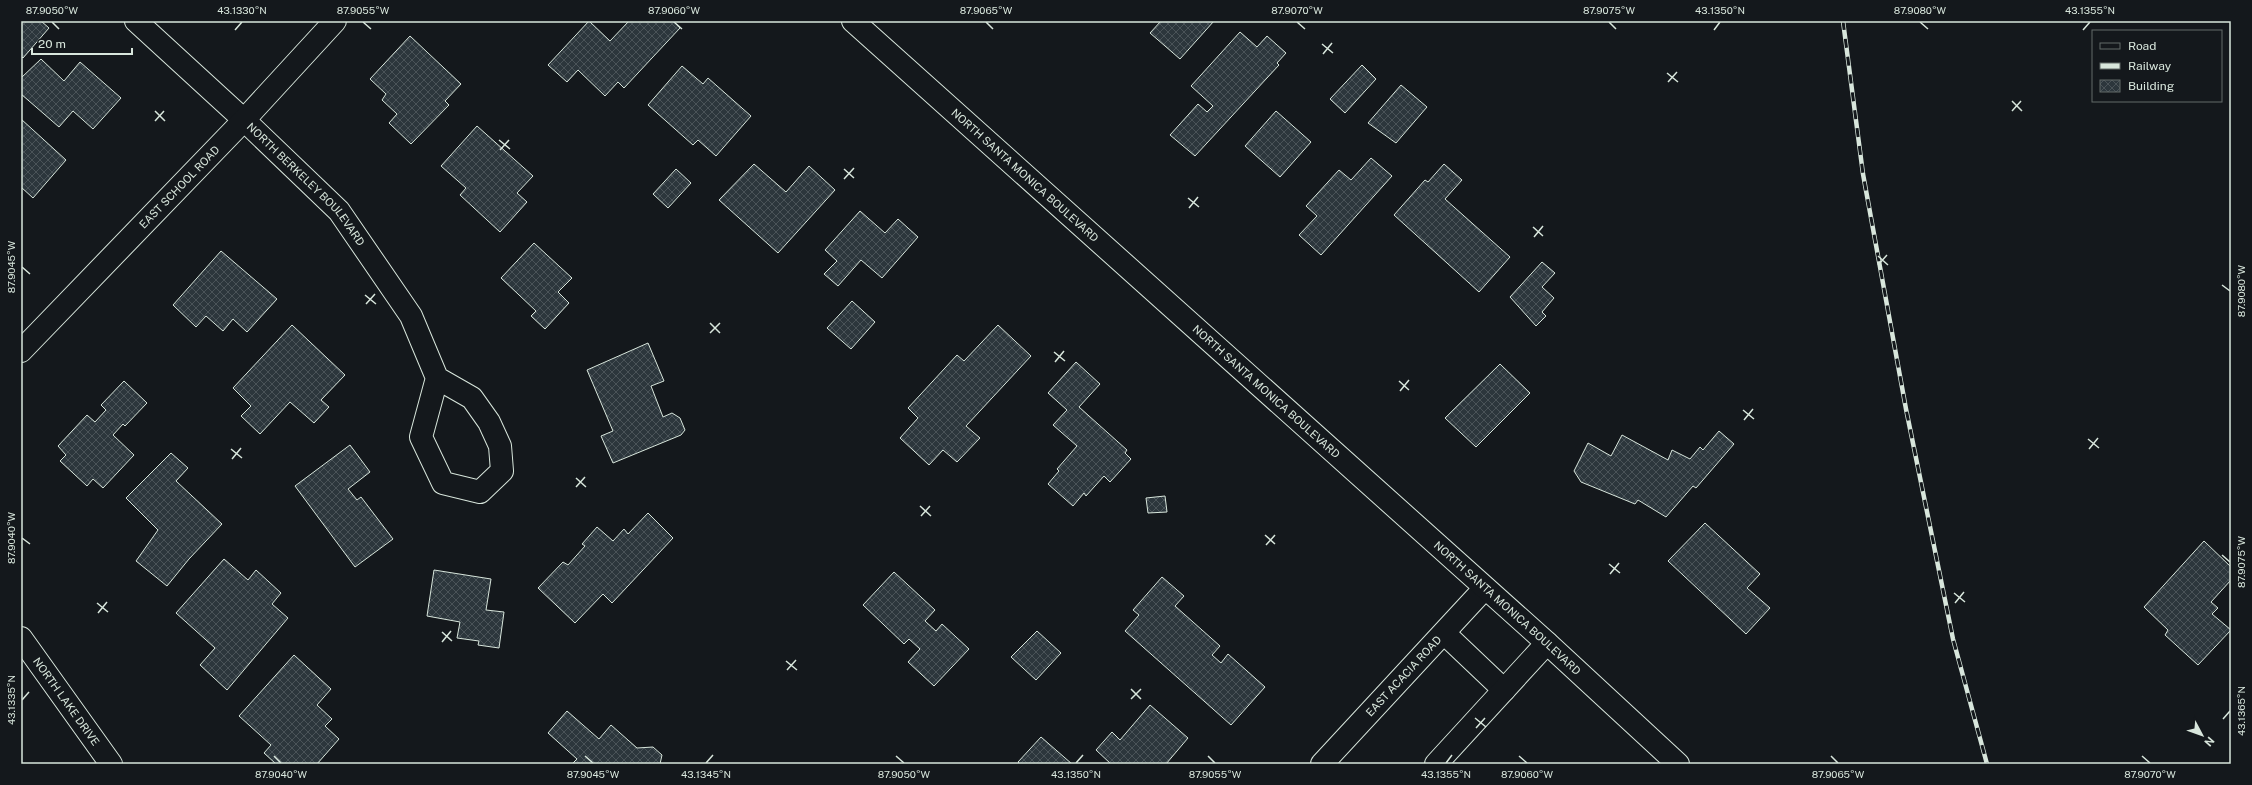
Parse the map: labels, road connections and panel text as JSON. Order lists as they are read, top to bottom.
{
  "streets": {
    "street": [
      "NORTH SANTA MONICA BOULEVARD",
      "NORTH BERKELEY BOULEVARD",
      "EAST SCHOOL ROAD",
      "EAST ACACIA ROAD",
      "NORTH LAKE DRIVE"
    ]
  },
  "crossings": [
    ["NORTH SANTA MONICA BOULEVARD", "EAST ACACIA ROAD"],
    ["NORTH BERKELEY BOULEVARD", "EAST SCHOOL ROAD"]
  ],
  "legend": ["Road", "Railway", "Building"],
  "scale_bar": "20 m",
  "north": "bottom right",
  "coordinates": [
    "87.9050°W",
    "43.1330°N",
    "87.9055°W",
    "87.9060°W",
    "87.9065°W",
    "87.9070°W",
    "87.9075°W",
    "43.1350°N",
    "87.9080°W",
    "43.1355°N",
    "87.9045°W",
    "87.9040°W",
    "43.1335°N",
    "43.1365°N",
    "43.1345°N"
  ]
}
